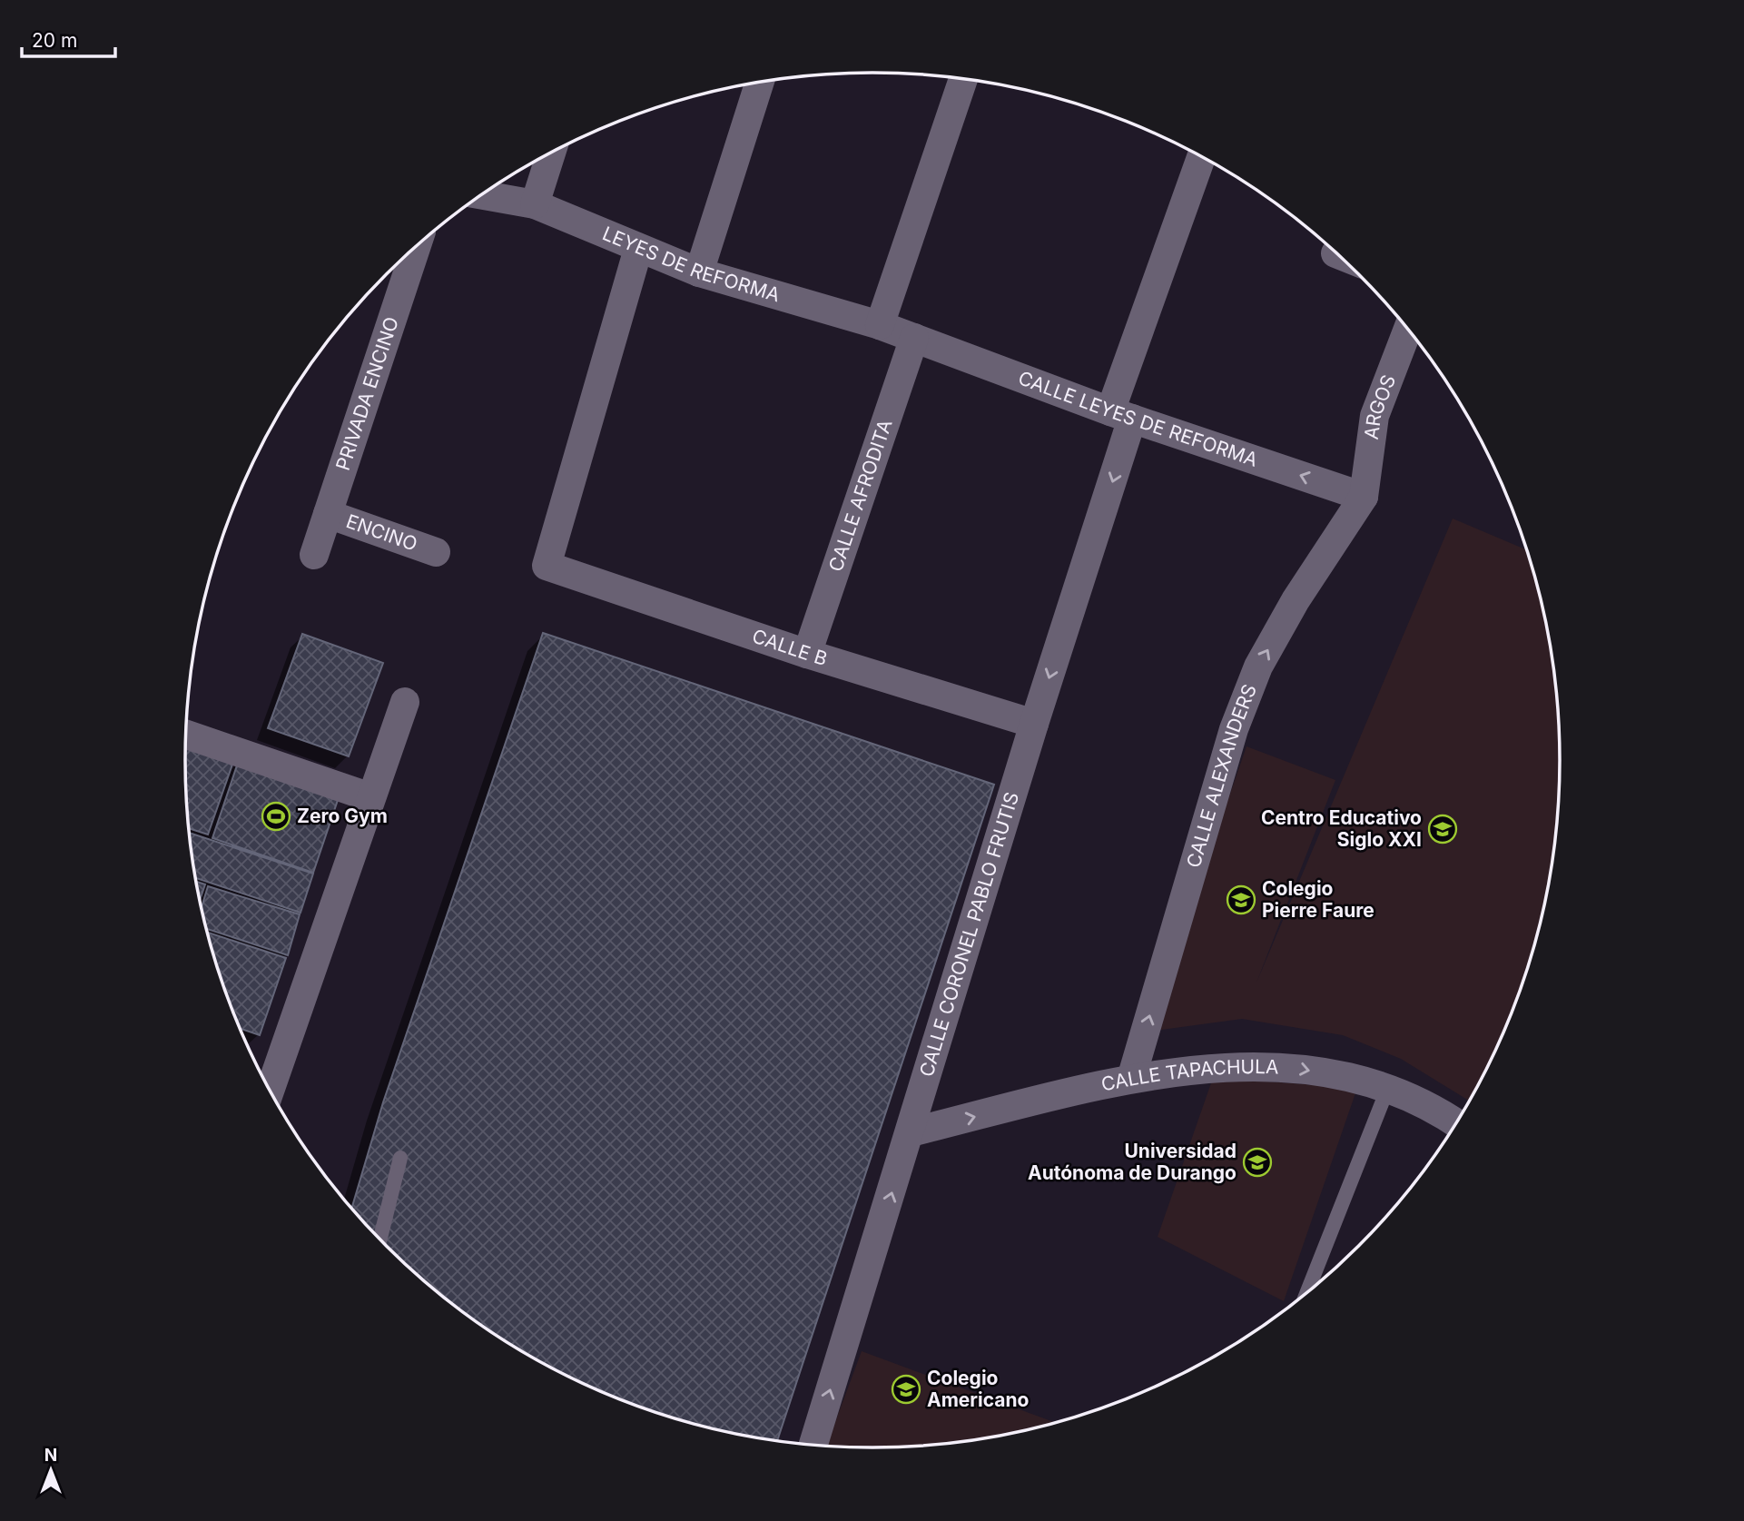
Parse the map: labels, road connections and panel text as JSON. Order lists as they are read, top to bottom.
{
  "streets": {
    "street": [
      "LEYES DE REFORMA",
      "PRIVADA ENCINO",
      "ARGOS",
      "CALLE LEYES DE REFORMA",
      "CALLE AFRODITA",
      "ENCINO",
      "CALLE B",
      "CALLE ALEXANDERS",
      "CALLE CORONEL PABLO FRUTIS",
      "CALLE TAPACHULA"
    ]
  },
  "crossings": [
    ["LEYES DE REFORMA", "CALLE LEYES DE REFORMA"],
    ["LEYES DE REFORMA", "CALLE AFRODITA"],
    ["LEYES DE REFORMA", "CALLE B"],
    ["PRIVADA ENCINO", "ENCINO"],
    ["ARGOS", "CALLE LEYES DE REFORMA"],
    ["ARGOS", "CALLE ALEXANDERS"],
    ["CALLE LEYES DE REFORMA", "CALLE AFRODITA"],
    ["CALLE LEYES DE REFORMA", "CALLE ALEXANDERS"],
    ["CALLE LEYES DE REFORMA", "CALLE CORONEL PABLO FRUTIS"],
    ["CALLE AFRODITA", "CALLE B"],
    ["CALLE B", "CALLE CORONEL PABLO FRUTIS"],
    ["CALLE ALEXANDERS", "CALLE TAPACHULA"],
    ["CALLE CORONEL PABLO FRUTIS", "CALLE TAPACHULA"]
  ],
  "one_way": ["CALLE LEYES DE REFORMA", "CALLE ALEXANDERS", "CALLE TAPACHULA"],
  "places": {
    "sports": ["Zero Gym"],
    "school or university": [
      "Centro Educativo Siglo XXI",
      "Colegio Pierre Faure",
      "Universidad Autónoma de Durango",
      "Colegio Americano"
    ]
  },
  "scale_bar": "20 m",
  "north": "top"
}
